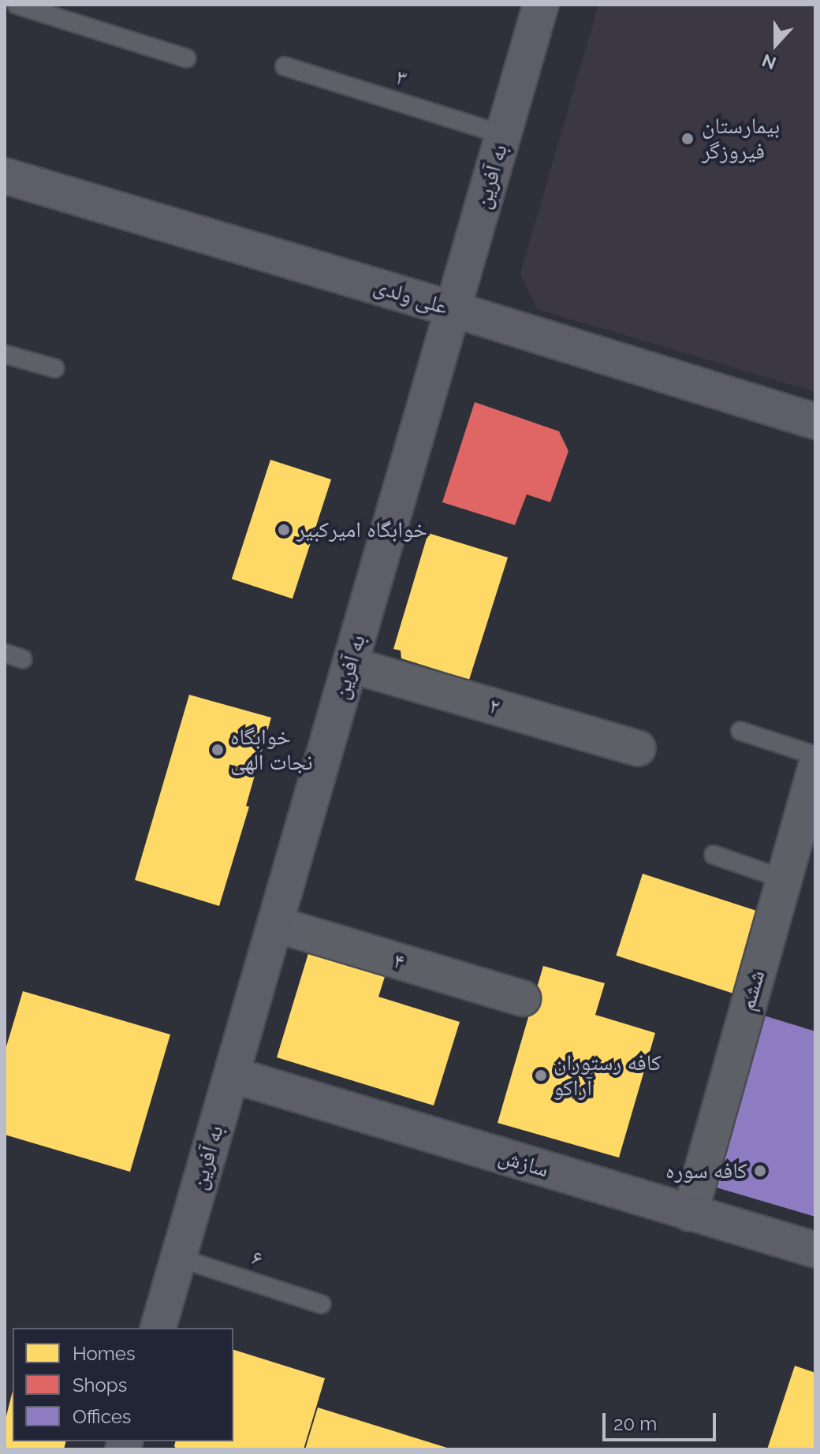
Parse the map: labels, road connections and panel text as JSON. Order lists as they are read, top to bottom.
{
  "streets": {
    "street": [
      "به آفرین",
      "علی ولدی",
      "۲",
      "۴",
      "ششم",
      "سازش"
    ],
    "lane": ["۳", "۶"]
  },
  "crossings": [
    ["۳", "به آفرین"],
    ["به آفرین", "علی ولدی"],
    ["به آفرین", "۲"],
    ["به آفرین", "۴"],
    ["به آفرین", "سازش"],
    ["به آفرین", "۶"],
    ["ششم", "سازش"]
  ],
  "places": [
    "بیمارستان فیروزگر",
    "خوابگاه امیرکبیر",
    "خوابگاه نجات الهی",
    "کافه رستوران آراکو",
    "کافه سوره"
  ],
  "legend": ["Homes", "Shops", "Offices"],
  "scale_bar": "20 m",
  "north": "bottom"
}
